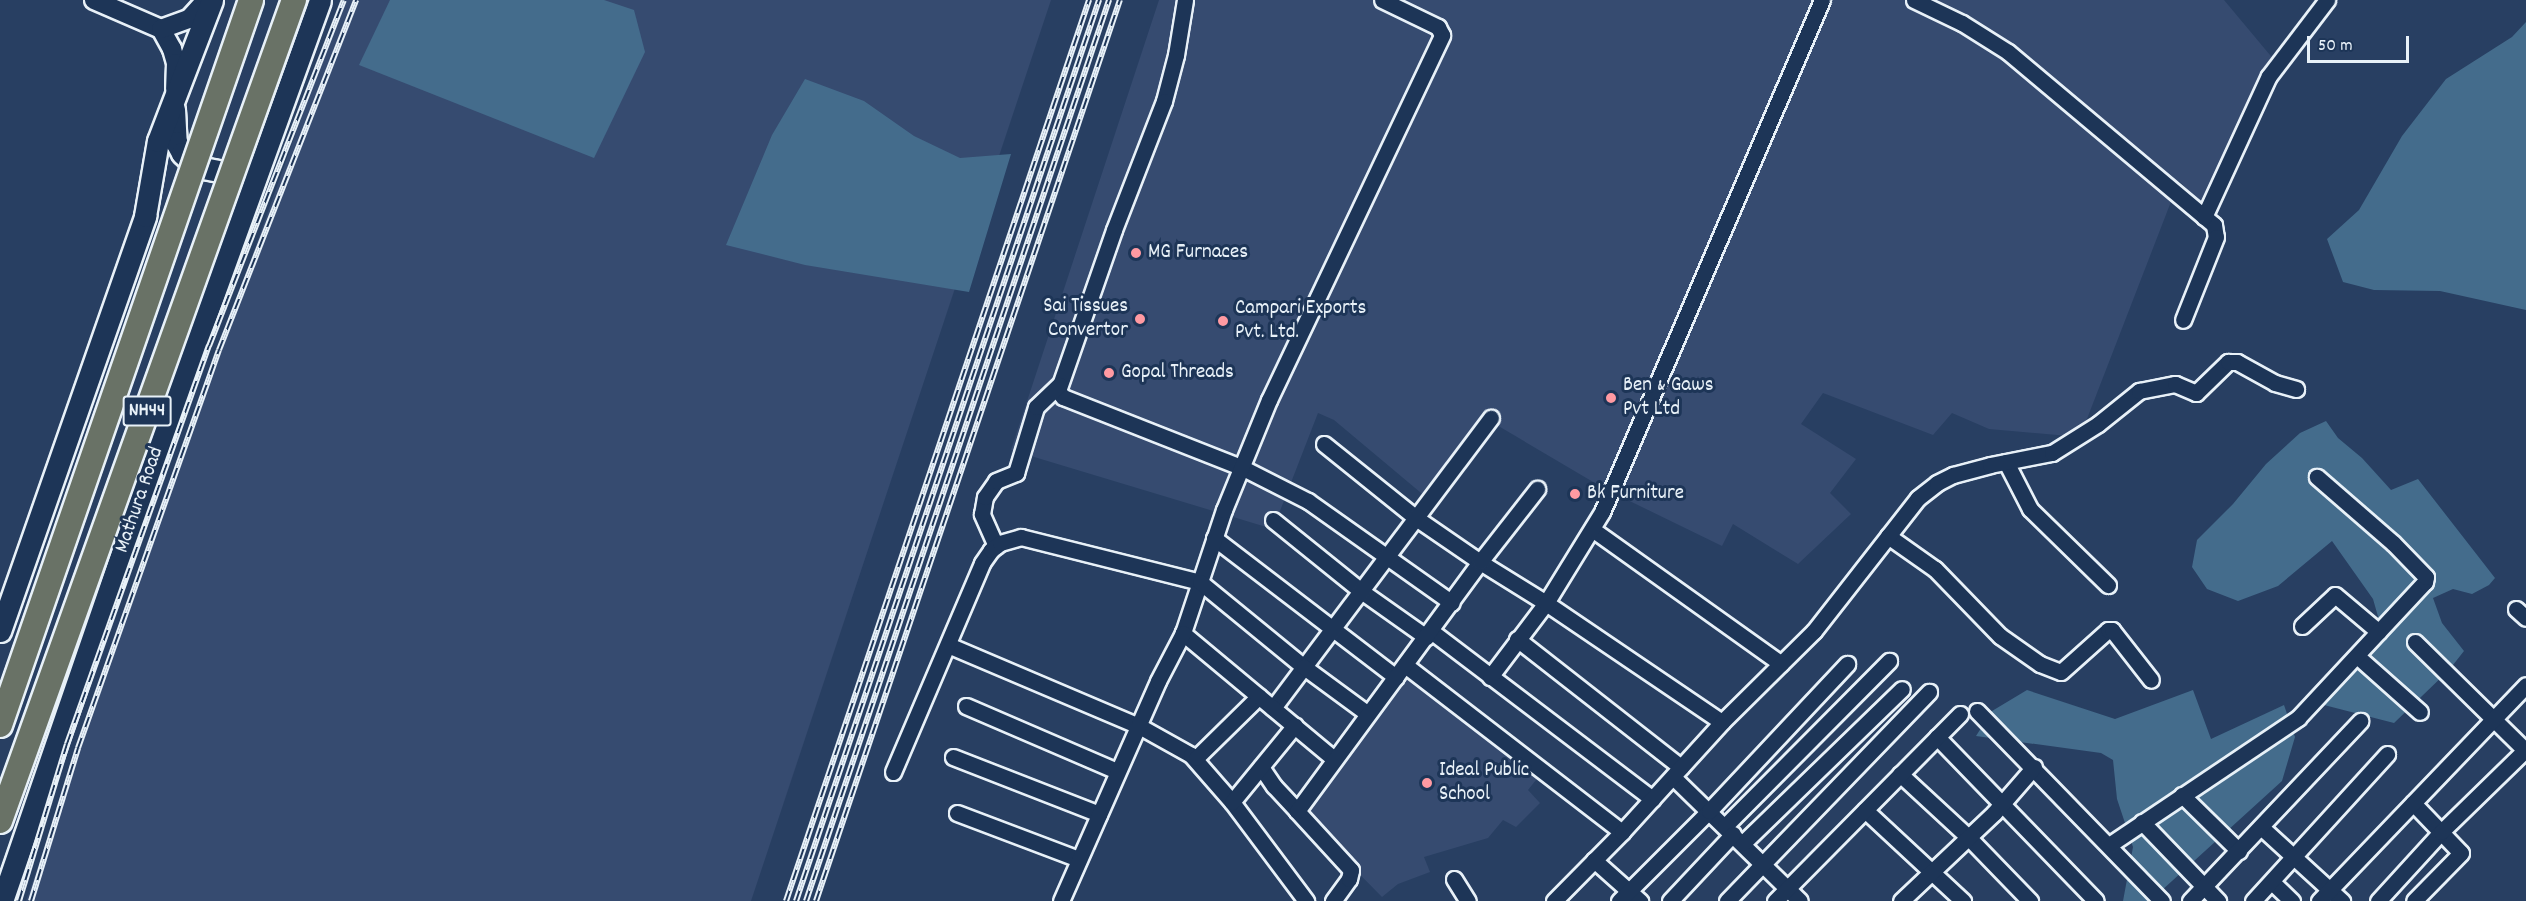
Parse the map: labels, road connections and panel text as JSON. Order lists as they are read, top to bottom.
{
  "streets": {
    "highway": ["NH44", "Mathura Road"]
  },
  "places": [
    "MG Furnaces",
    "Sai Tissues Convertor",
    "Campari Exports Pvt. Ltd.",
    "Gopal Threads",
    "Ben & Gaws Pvt Ltd",
    "Bk Furniture",
    "Ideal Public School"
  ],
  "scale_bar": "50 m"
}
